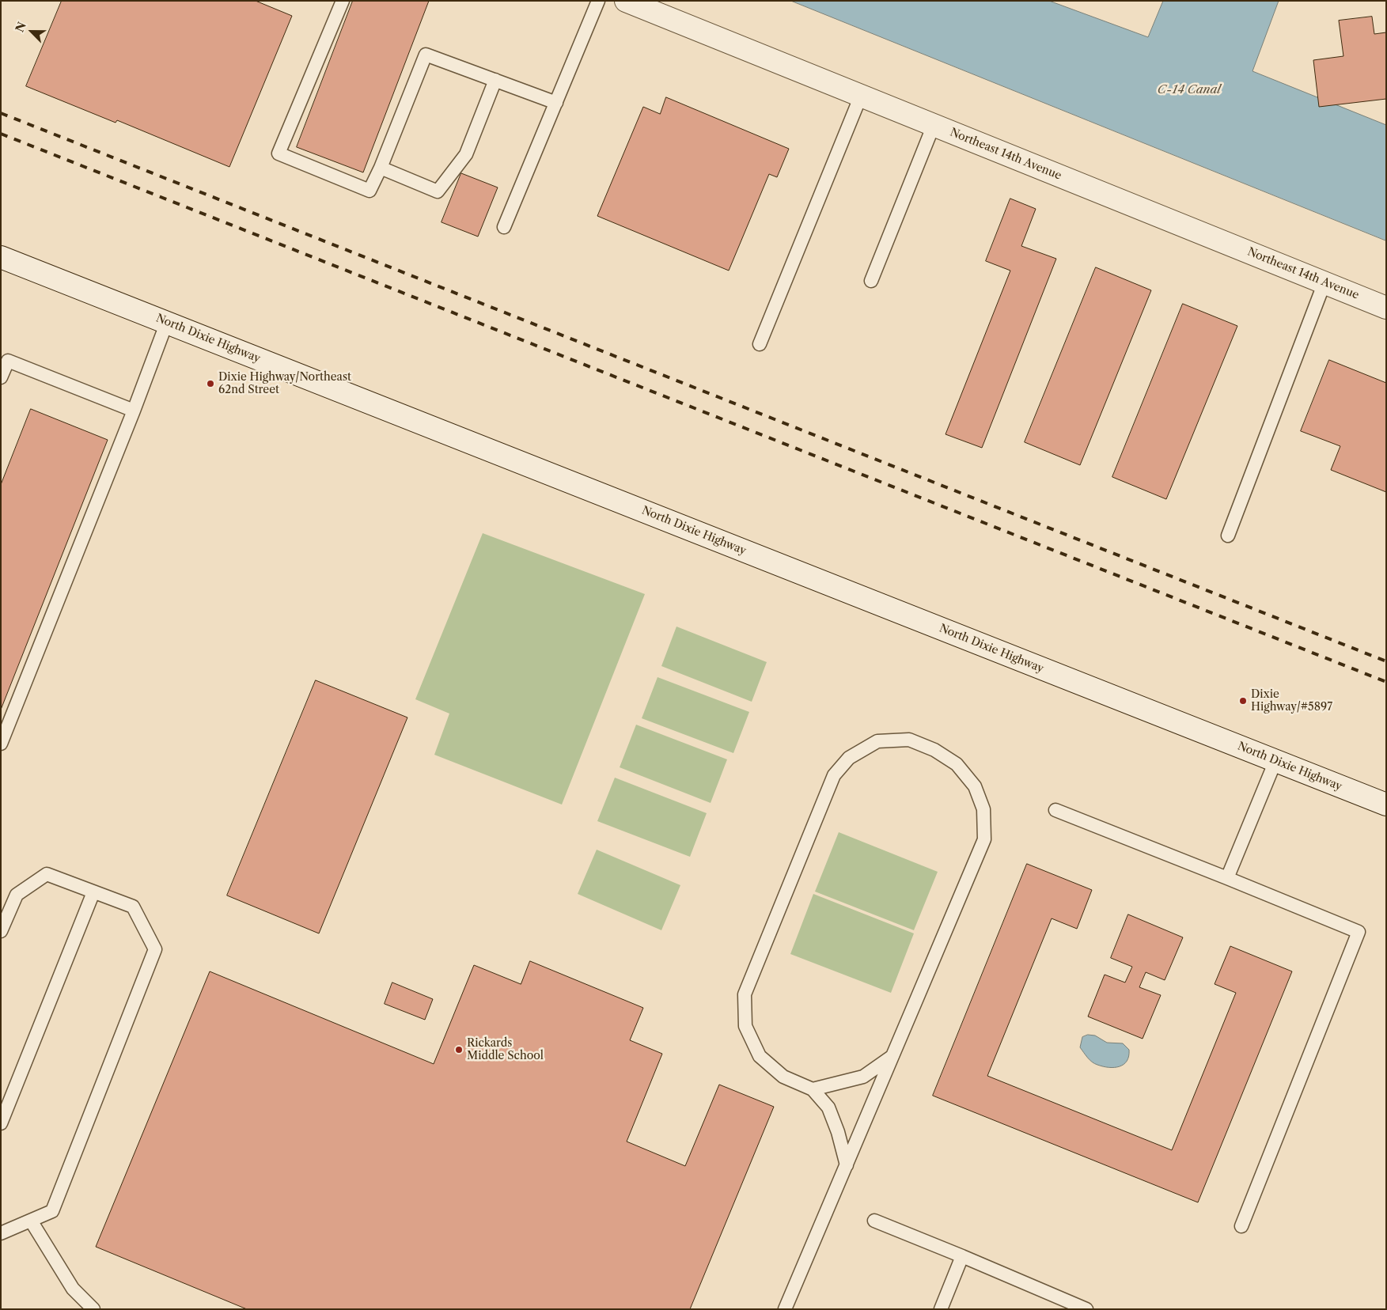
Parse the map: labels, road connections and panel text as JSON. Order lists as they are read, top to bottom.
{
  "streets": {
    "main road": ["Northeast 14th Avenue", "North Dixie Highway"]
  },
  "water": ["C-14 Canal"],
  "places": ["Dixie Highway/Northeast 62nd Street", "Dixie Highway/#5897", "Rickards Middle School"],
  "north": "top left"
}
